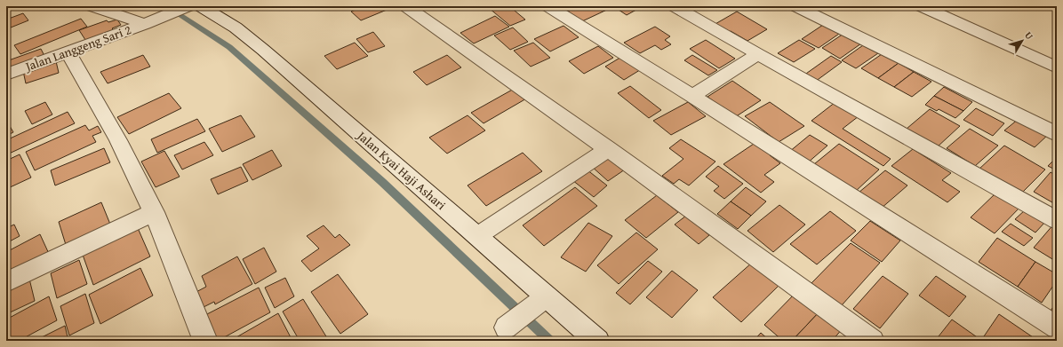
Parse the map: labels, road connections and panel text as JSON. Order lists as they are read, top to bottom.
{
  "streets": {
    "street": ["Jalan Langgeng Sari 2", "Jalan Kyai Haji Ashari"]
  },
  "north": "top right"
}
